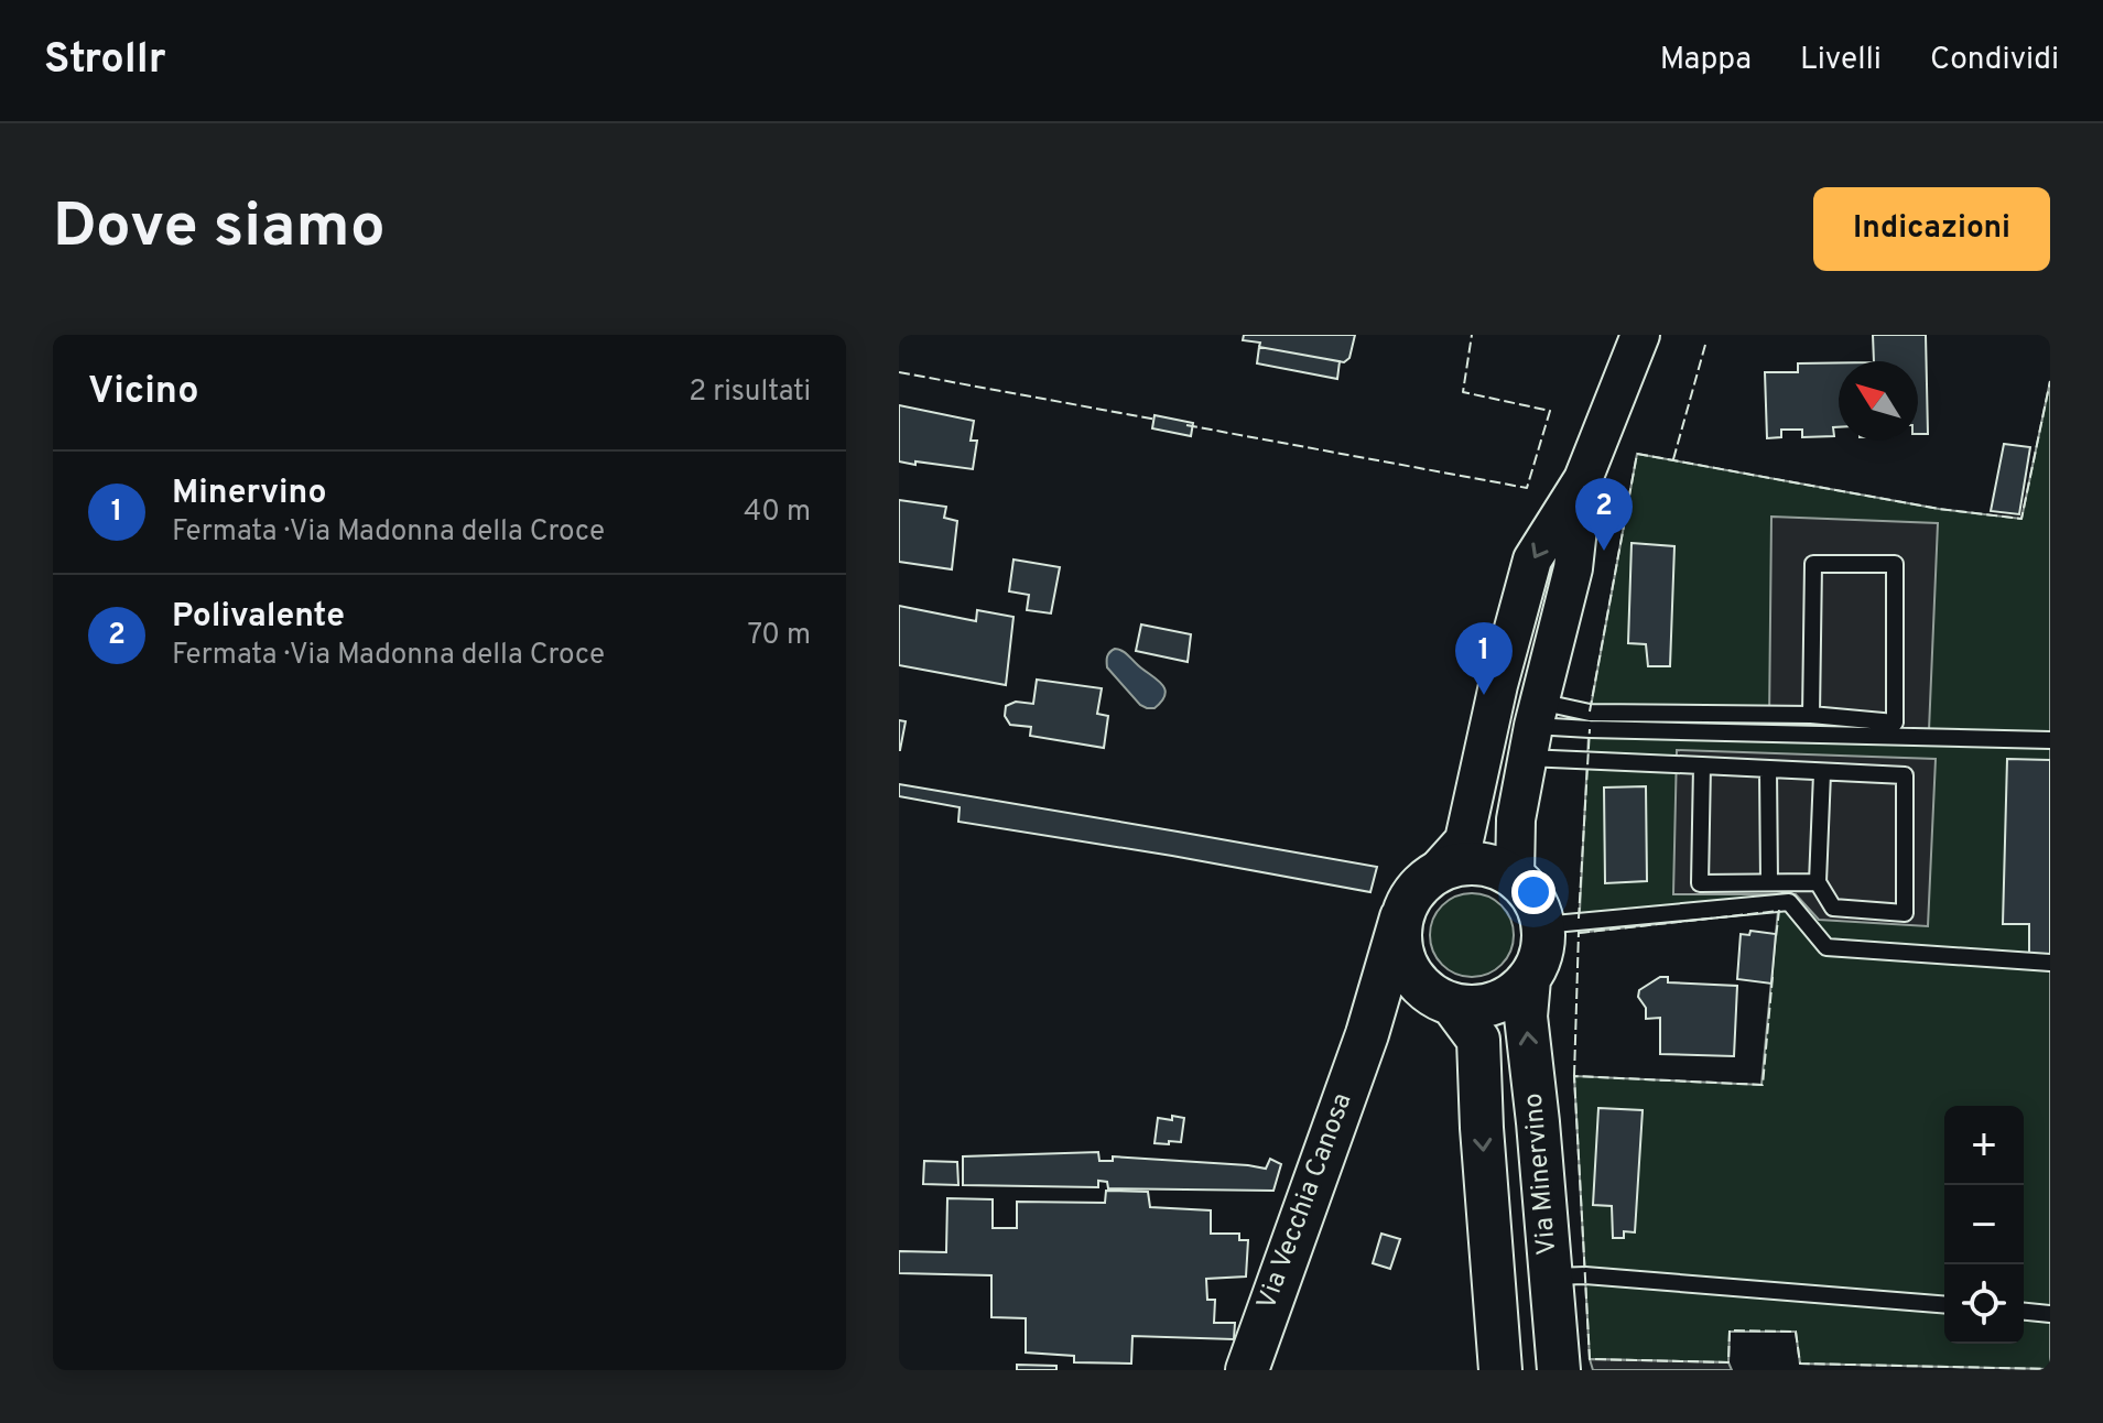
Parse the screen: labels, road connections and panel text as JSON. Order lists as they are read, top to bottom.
{
  "streets": {
    "main road": ["Via Minervino", "Via Vecchia Canosa"]
  },
  "crossings": [
    ["Via Minervino", "Via Vecchia Canosa"]
  ],
  "north": "top left",
  "page": {
    "header": "Strollr",
    "nav": ["Mappa", "Livelli", "Condividi"],
    "buttons": "Indicazioni",
    "title": "Dove siamo",
    "heading": ["Vicino", "2 risultati"],
    "list": [
      {
        "mark": "1",
        "name": "Minervino",
        "note": "Fermata · Via Madonna della Croce",
        "value": "40 m"
      },
      {
        "mark": "2",
        "name": "Polivalente",
        "note": "Fermata · Via Madonna della Croce",
        "value": "70 m"
      }
    ],
    "pins": ["2", "1"],
    "map_buttons": ["+", "−"]
  }
}
